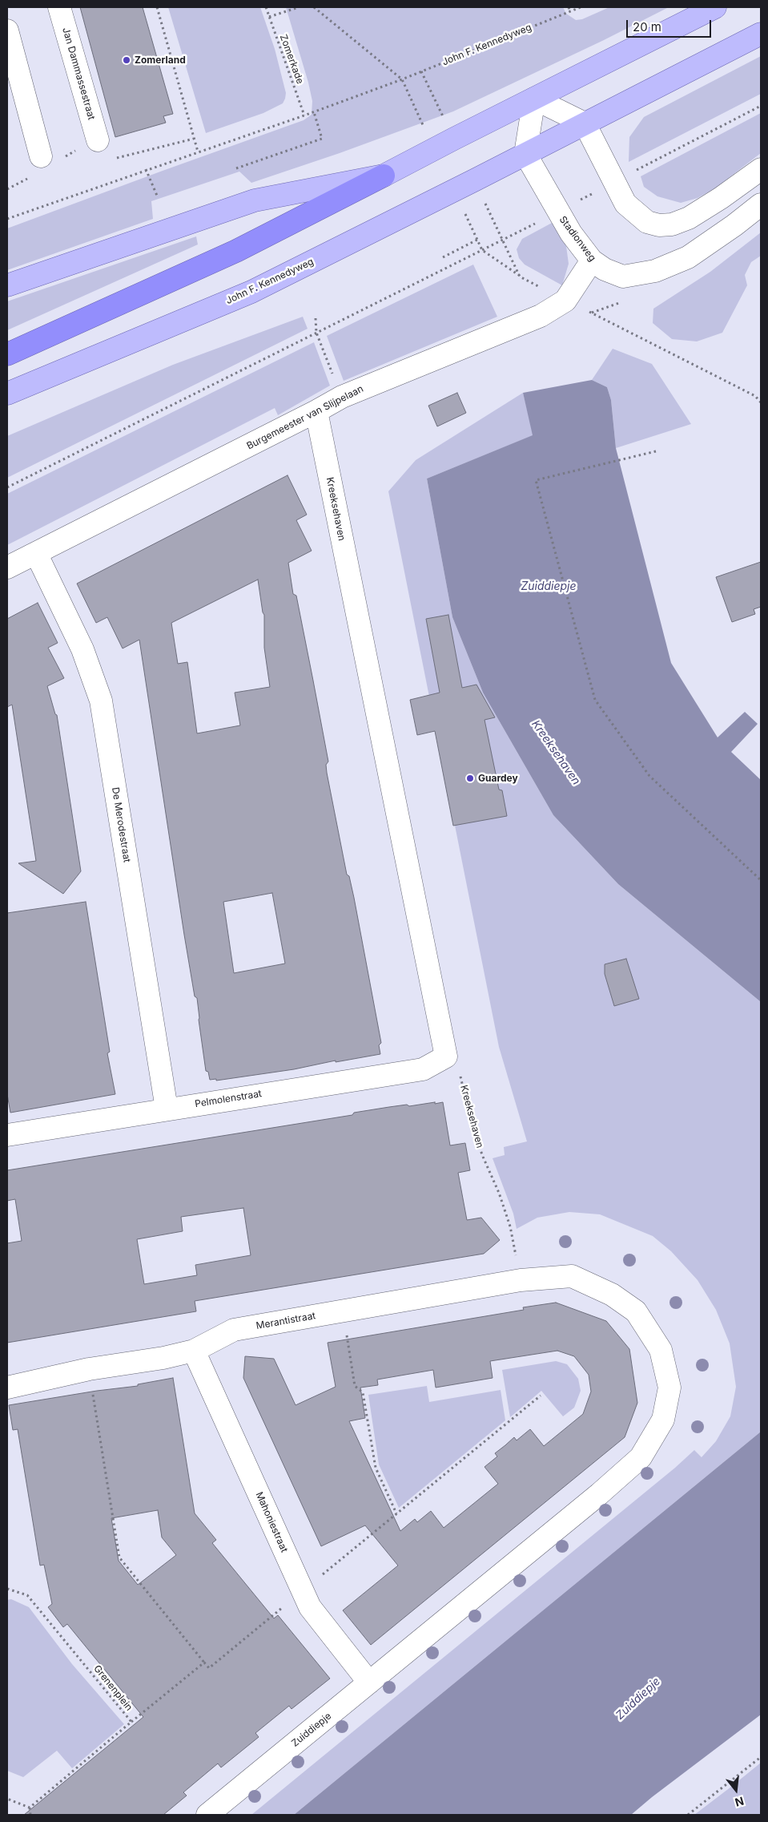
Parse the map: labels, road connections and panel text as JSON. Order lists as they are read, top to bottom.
{
  "streets": {
    "main road": ["John F. Kennedyweg"],
    "street": [
      "Jan Dammassestraat",
      "Stadionweg",
      "Burgemeester van Slijpelaan",
      "Kreeksehaven",
      "De Merodestraat",
      "Pelmolenstraat",
      "Merantistraat",
      "Mahoniestraat",
      "Zuiddiepje"
    ],
    "path": ["Zomerkade", "Grenenplein"]
  },
  "crossings": [
    ["John F. Kennedyweg", "Zomerkade"],
    ["John F. Kennedyweg", "Stadionweg"],
    ["Stadionweg", "Burgemeester van Slijpelaan"],
    ["Burgemeester van Slijpelaan", "Kreeksehaven"],
    ["Burgemeester van Slijpelaan", "De Merodestraat"],
    ["Kreeksehaven", "Pelmolenstraat"],
    ["Kreeksehaven", "Merantistraat"],
    ["De Merodestraat", "Pelmolenstraat"],
    ["Merantistraat", "Mahoniestraat"],
    ["Merantistraat", "Zuiddiepje"],
    ["Mahoniestraat", "Zuiddiepje"]
  ],
  "water": ["Zuiddiepje", "Kreeksehaven"],
  "places": ["Zomerland", "Guardey"],
  "scale_bar": "20 m",
  "north": "bottom"
}
